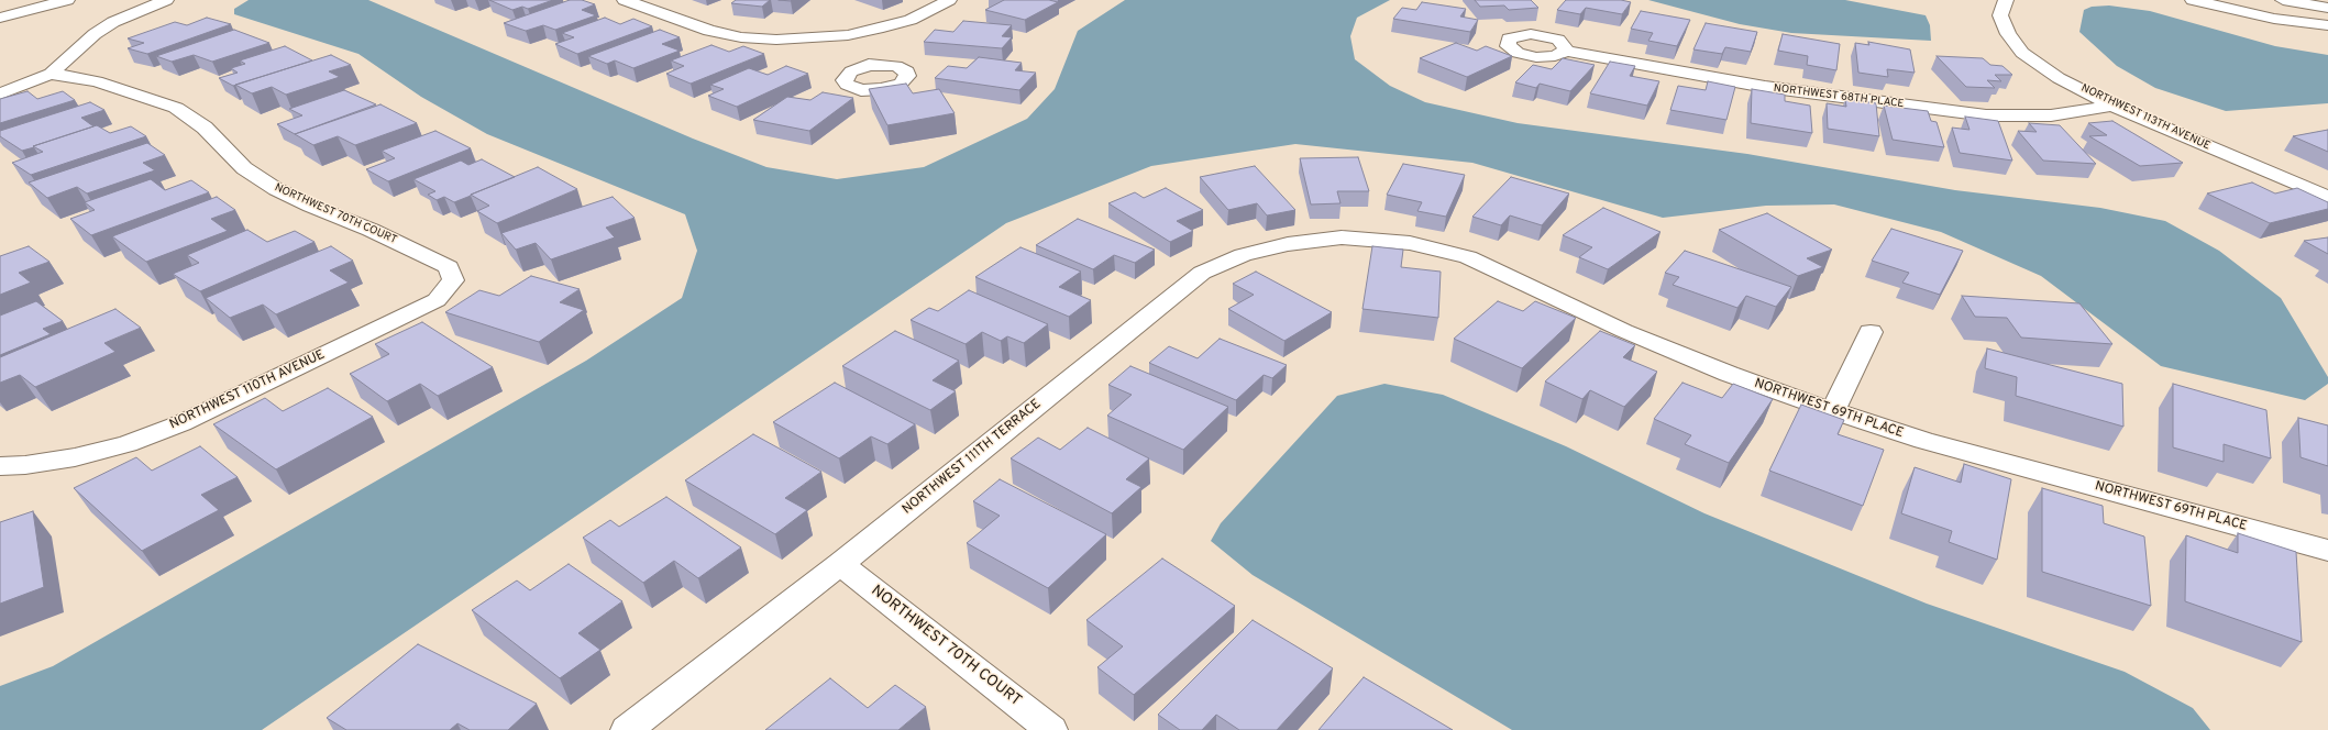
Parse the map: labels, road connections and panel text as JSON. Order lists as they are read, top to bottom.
{
  "streets": {
    "street": [
      "NORTHWEST 68TH PLACE",
      "NORTHWEST 113TH AVENUE",
      "NORTHWEST 70TH COURT",
      "NORTHWEST 110TH AVENUE",
      "NORTHWEST 69TH PLACE",
      "NORTHWEST 111TH TERRACE"
    ]
  },
  "crossings": [
    ["NORTHWEST 68TH PLACE", "NORTHWEST 113TH AVENUE"],
    ["NORTHWEST 70TH COURT", "NORTHWEST 110TH AVENUE"],
    ["NORTHWEST 70TH COURT", "NORTHWEST 111TH TERRACE"],
    ["NORTHWEST 69TH PLACE", "NORTHWEST 111TH TERRACE"]
  ]
}
